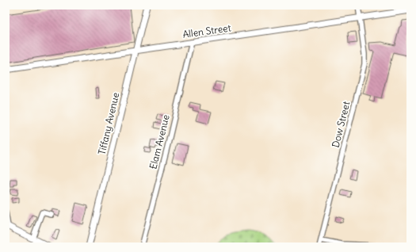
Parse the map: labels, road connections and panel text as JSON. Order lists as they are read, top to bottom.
{
  "streets": {
    "street": [
      "Allen Street",
      "Tiffany Avenue",
      "Dow Street",
      "Elam Avenue"
    ]
  },
  "crossings": [
    ["Allen Street", "Tiffany Avenue"],
    ["Allen Street", "Dow Street"],
    ["Allen Street", "Elam Avenue"]
  ]
}
